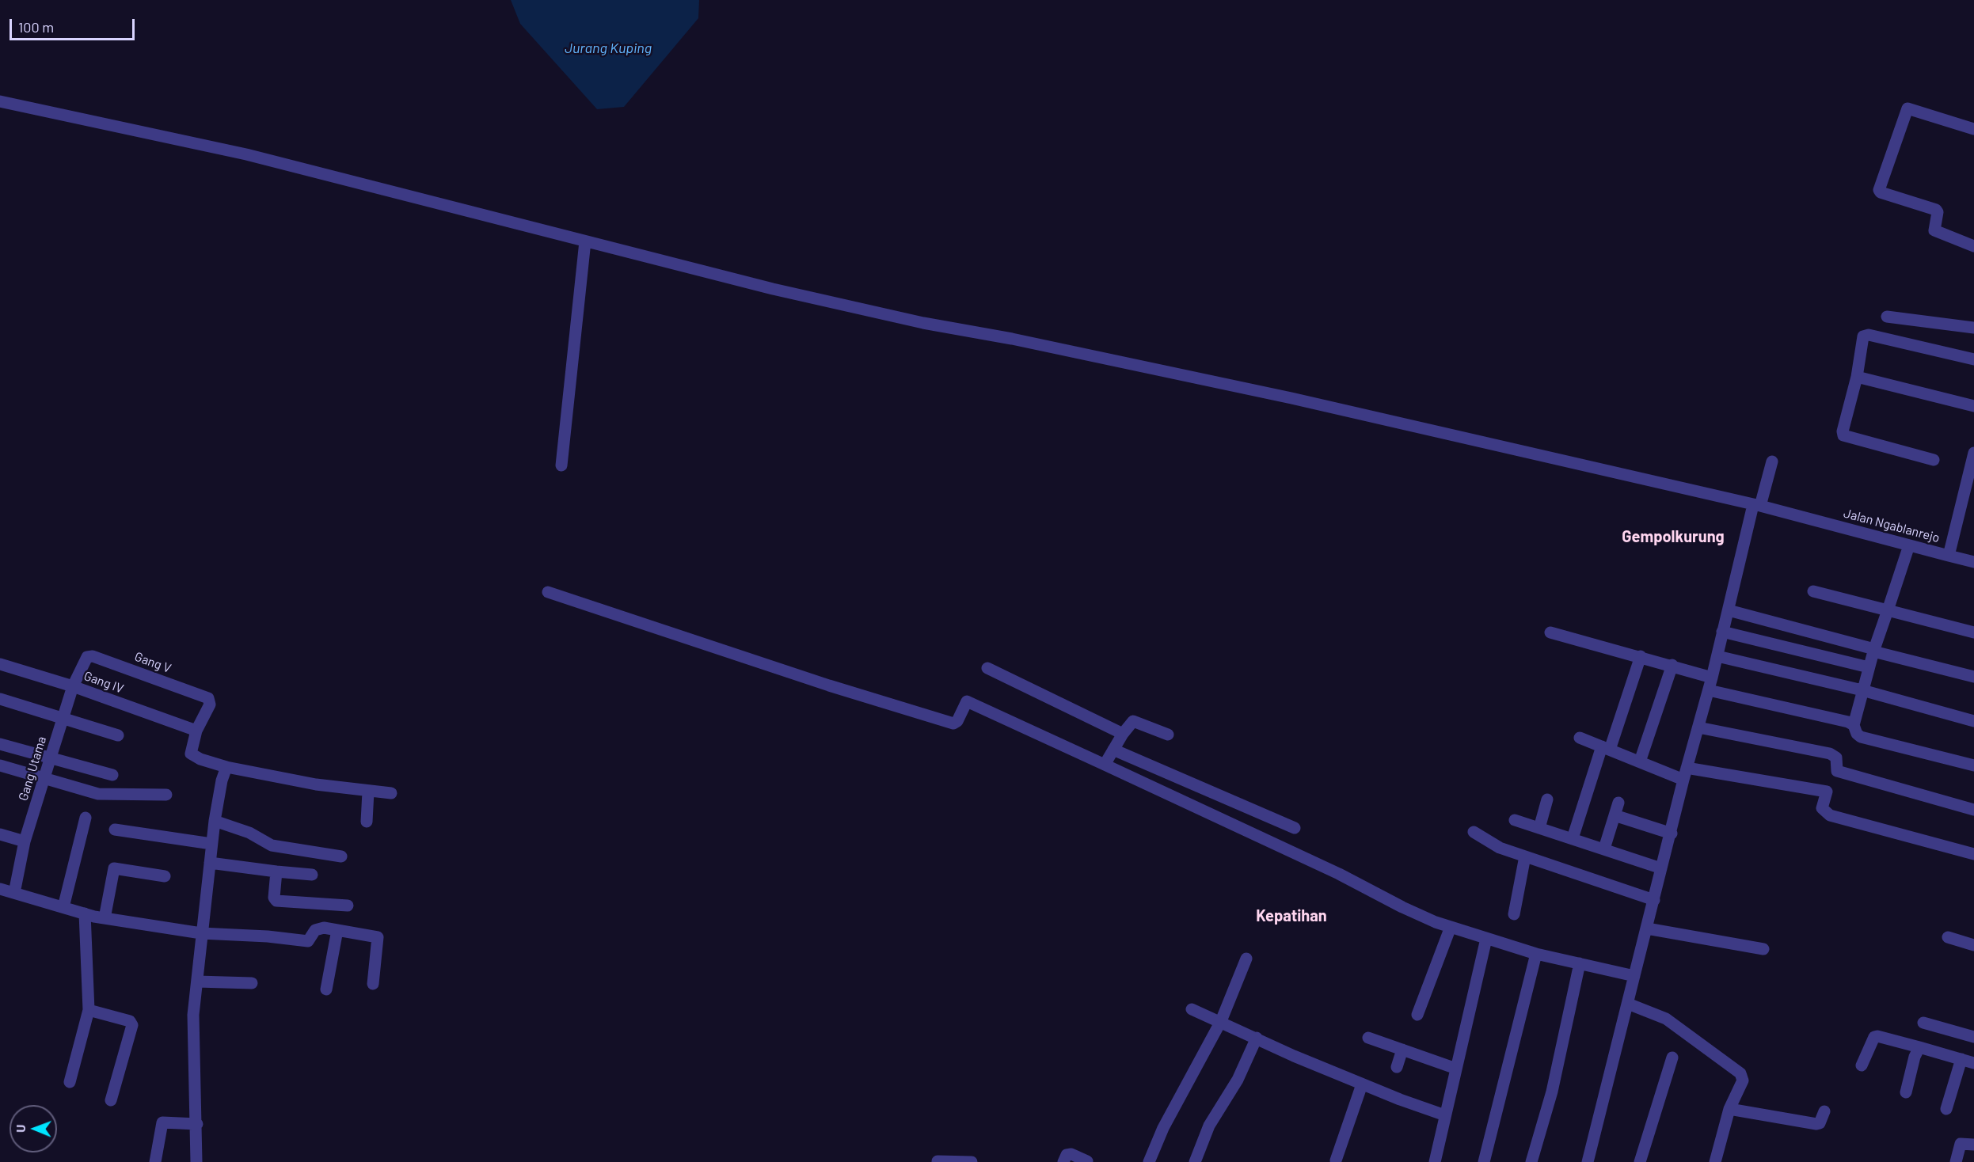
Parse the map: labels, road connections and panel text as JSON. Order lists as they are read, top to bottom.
{
  "streets": {
    "street": [
      "Jalan Ngablanrejo",
      "Gang V",
      "Gang IV",
      "Gang Utama"
    ]
  },
  "crossings": [
    ["Gang V", "Gang IV"],
    ["Gang V", "Gang Utama"],
    ["Gang IV", "Gang Utama"]
  ],
  "districts": ["Gempolkurung", "Kepatihan"],
  "water": ["Jurang Kuping"],
  "scale_bar": "100 m",
  "north": "left"
}
